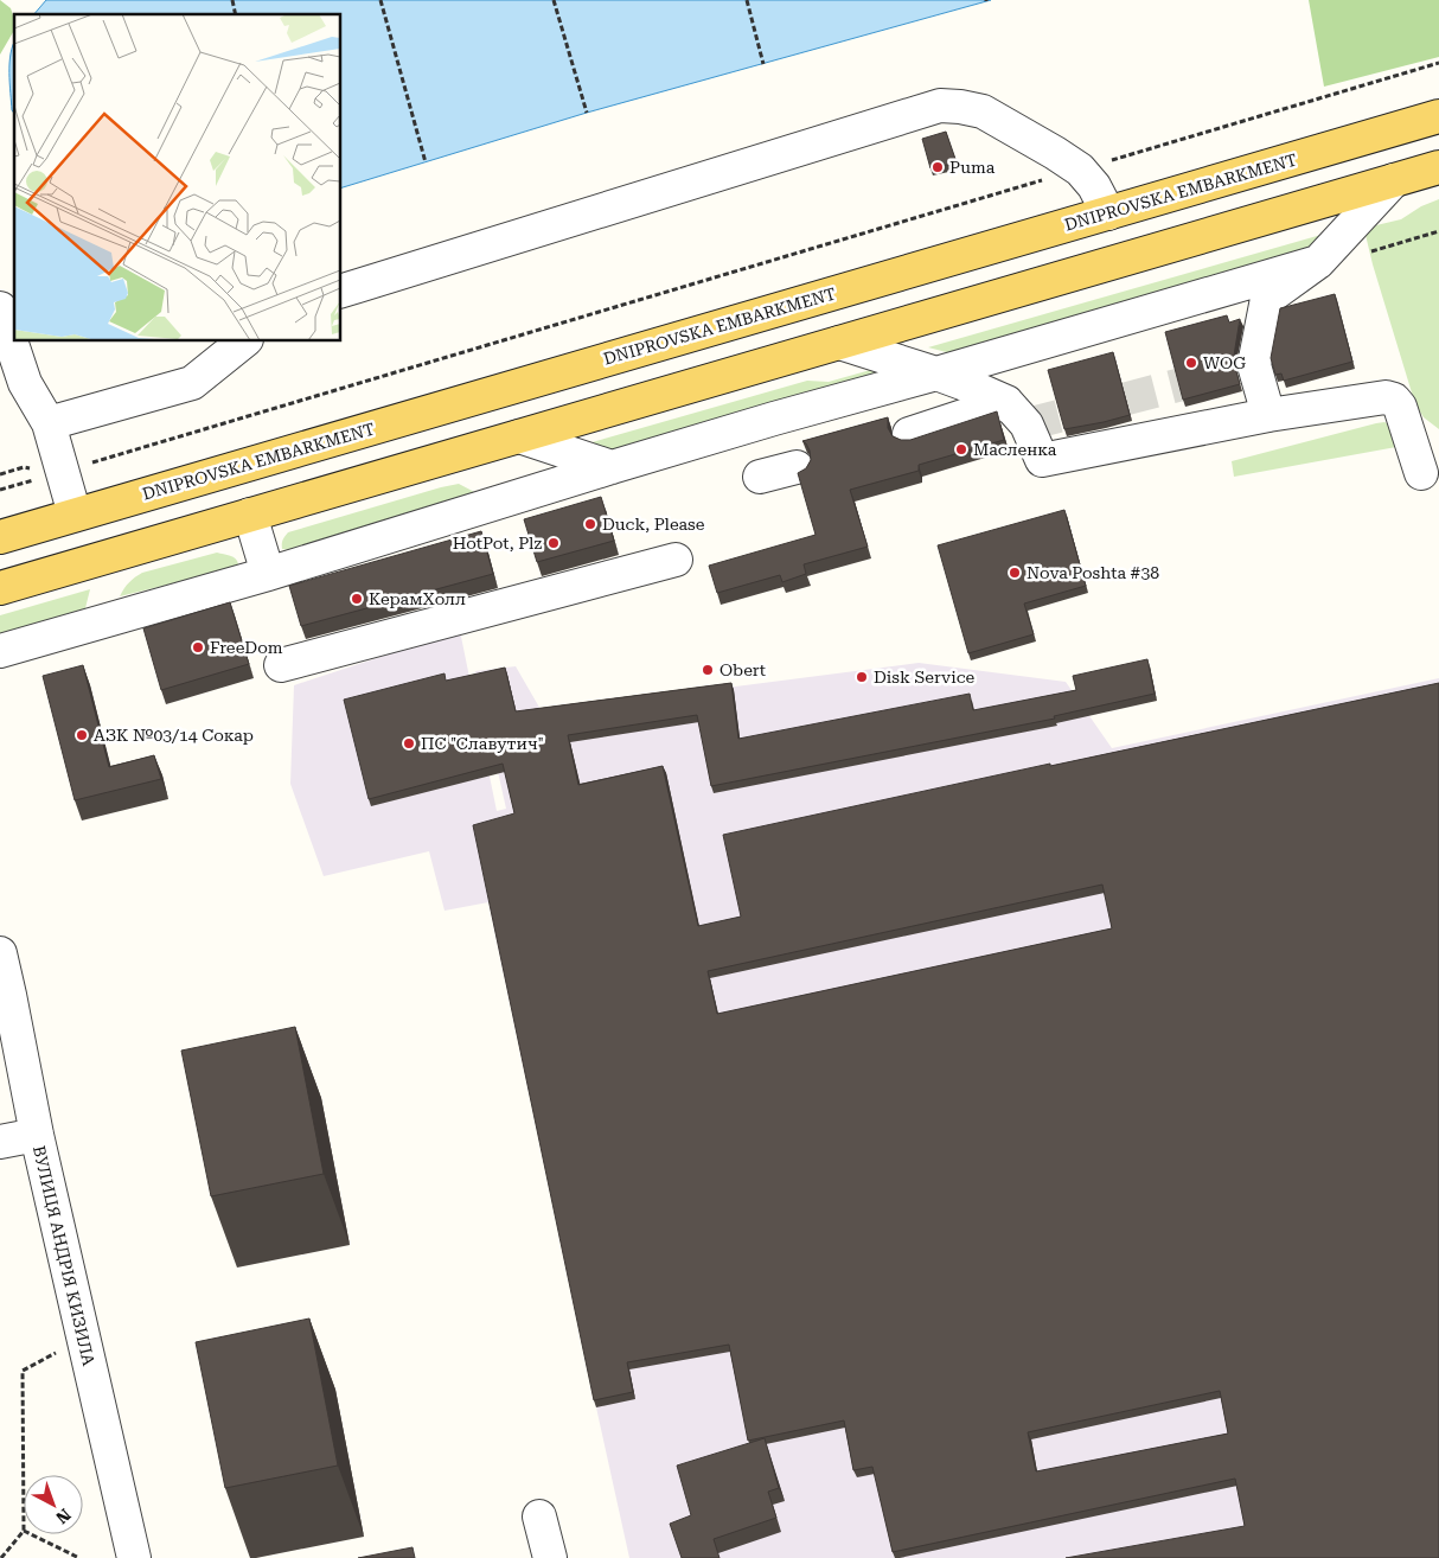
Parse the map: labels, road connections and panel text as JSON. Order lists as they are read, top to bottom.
{
  "streets": {
    "main road": ["DNIPROVSKA EMBARKMENT"],
    "street": ["ВУЛИЦЯ АНДРІЯ КИЗИЛА"]
  },
  "places": [
    "Puma",
    "WOG",
    "Масленка",
    "Duck, Please",
    "HotPot, Plz",
    "Nova Poshta #38",
    "КерамХолл",
    "FreeDom",
    "Obert",
    "Disk Service",
    "АЗК №03/14 Сокар",
    "ПС \"Славутич\""
  ],
  "north": "bottom right"
}
